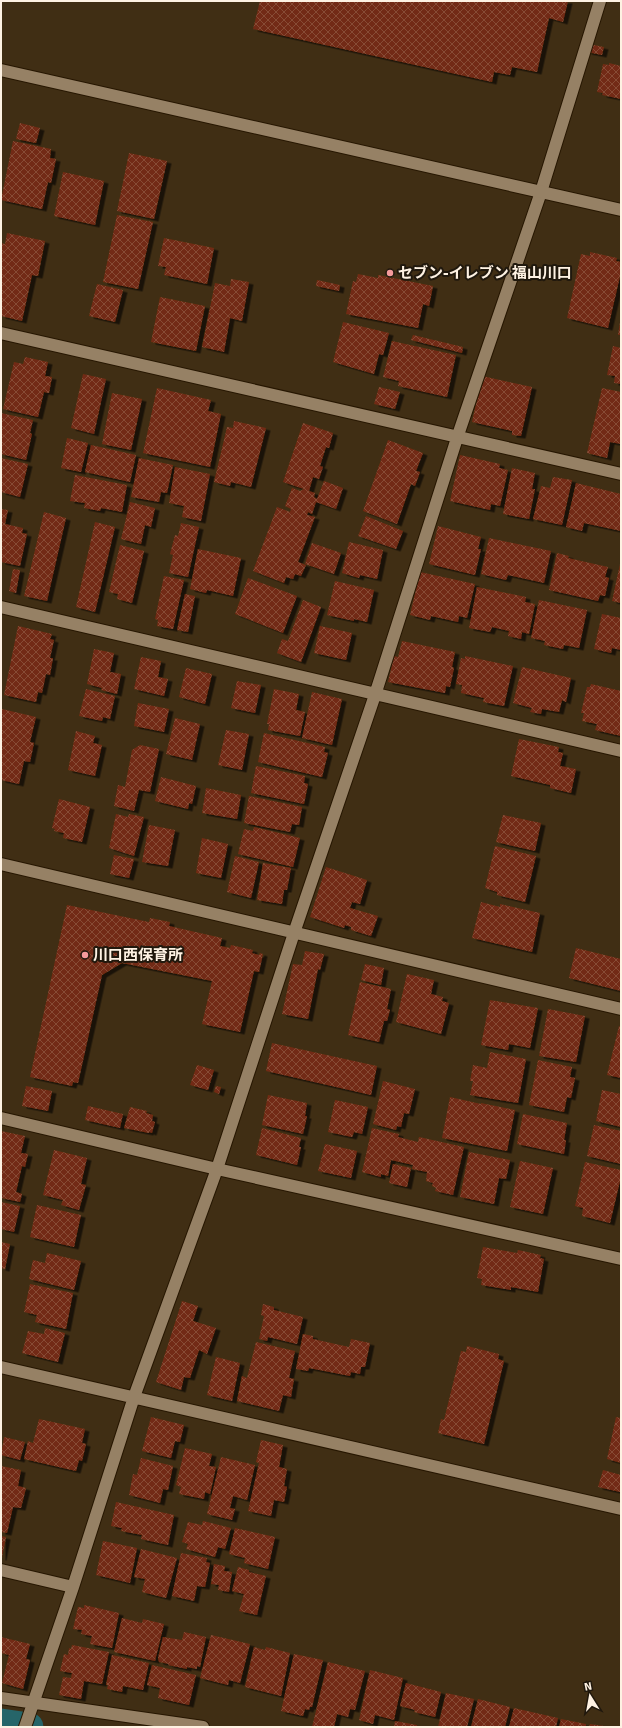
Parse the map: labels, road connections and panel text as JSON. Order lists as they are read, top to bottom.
{
  "places": ["セブン-イレブン 福山川口", "川口西保育所"],
  "north": "top"
}
